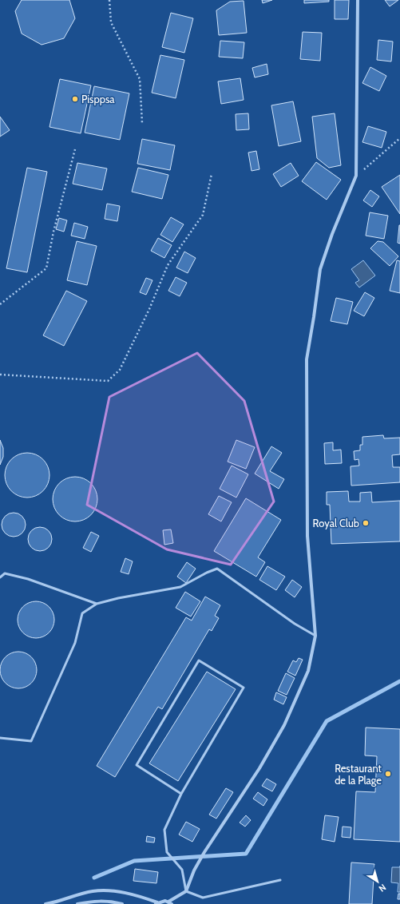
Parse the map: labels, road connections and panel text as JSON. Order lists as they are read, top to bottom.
{
  "places": ["Pisppsa", "Royal Club", "Restaurant de la Plage"],
  "north": "bottom right"
}
